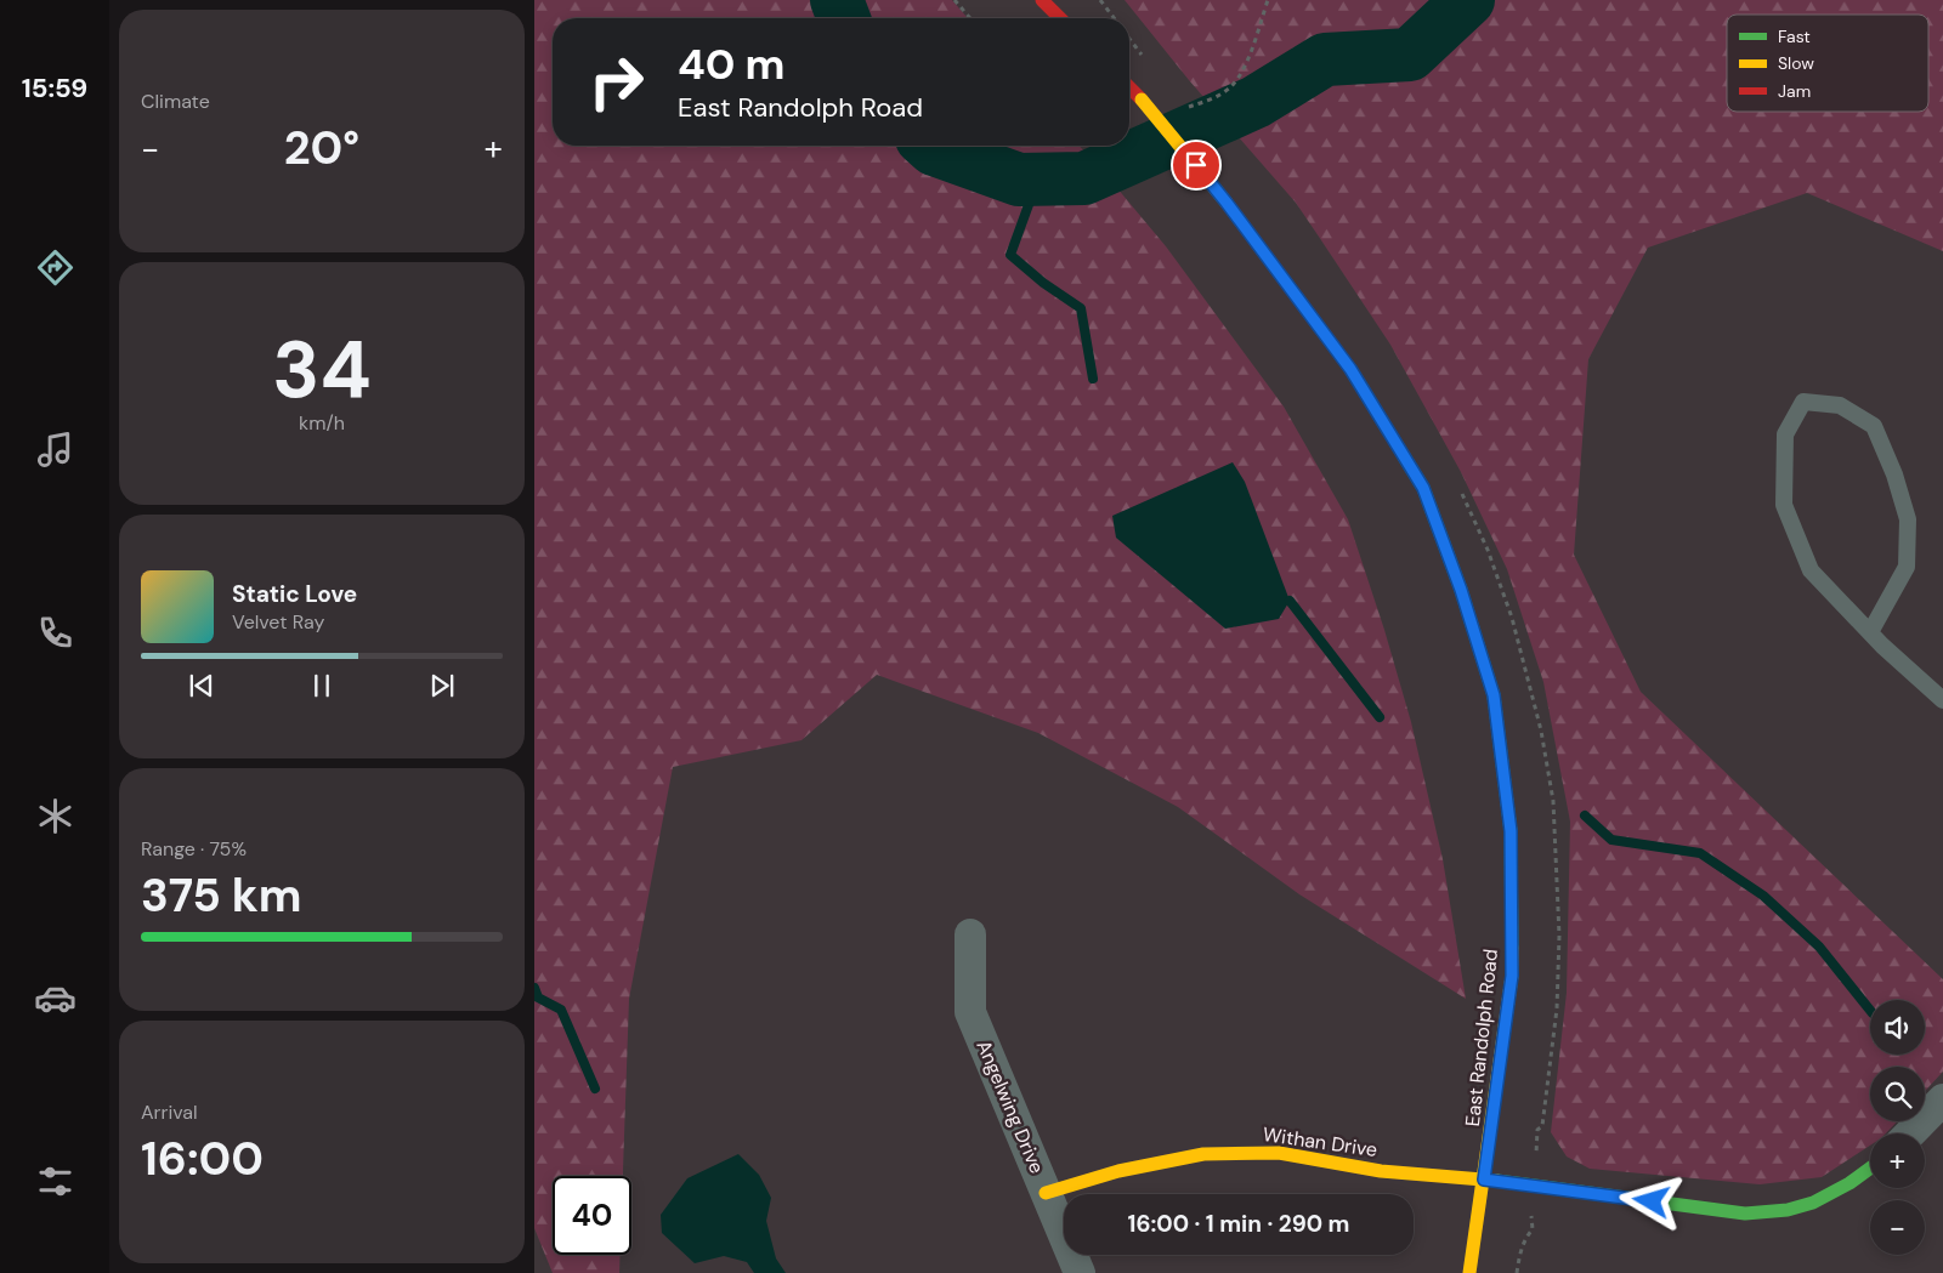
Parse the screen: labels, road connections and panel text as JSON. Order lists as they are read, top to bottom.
{
  "streets": {
    "main road": ["East Randolph Road", "Withan Drive"],
    "street": ["Angelwing Drive"]
  },
  "crossings": [
    ["East Randolph Road", "Withan Drive"],
    ["Angelwing Drive", "Withan Drive"]
  ],
  "legend": ["Fast", "Slow", "Jam"],
  "page": {
    "tabs": "15:59",
    "tile": [
      "Climate",
      ["34", "km/h"],
      ["Range · 75%", "375 km"],
      ["Arrival", "16:00"]
    ],
    "turn": ["40 m", "East Randolph Road"],
    "heat": ["−", "20°", "+"],
    "song": ["Static Love", "Velvet Ray"],
    "map_buttons": ["+", "−"],
    "limit": "40",
    "trip": "16:00 · 1 min · 290 m"
  }
}
